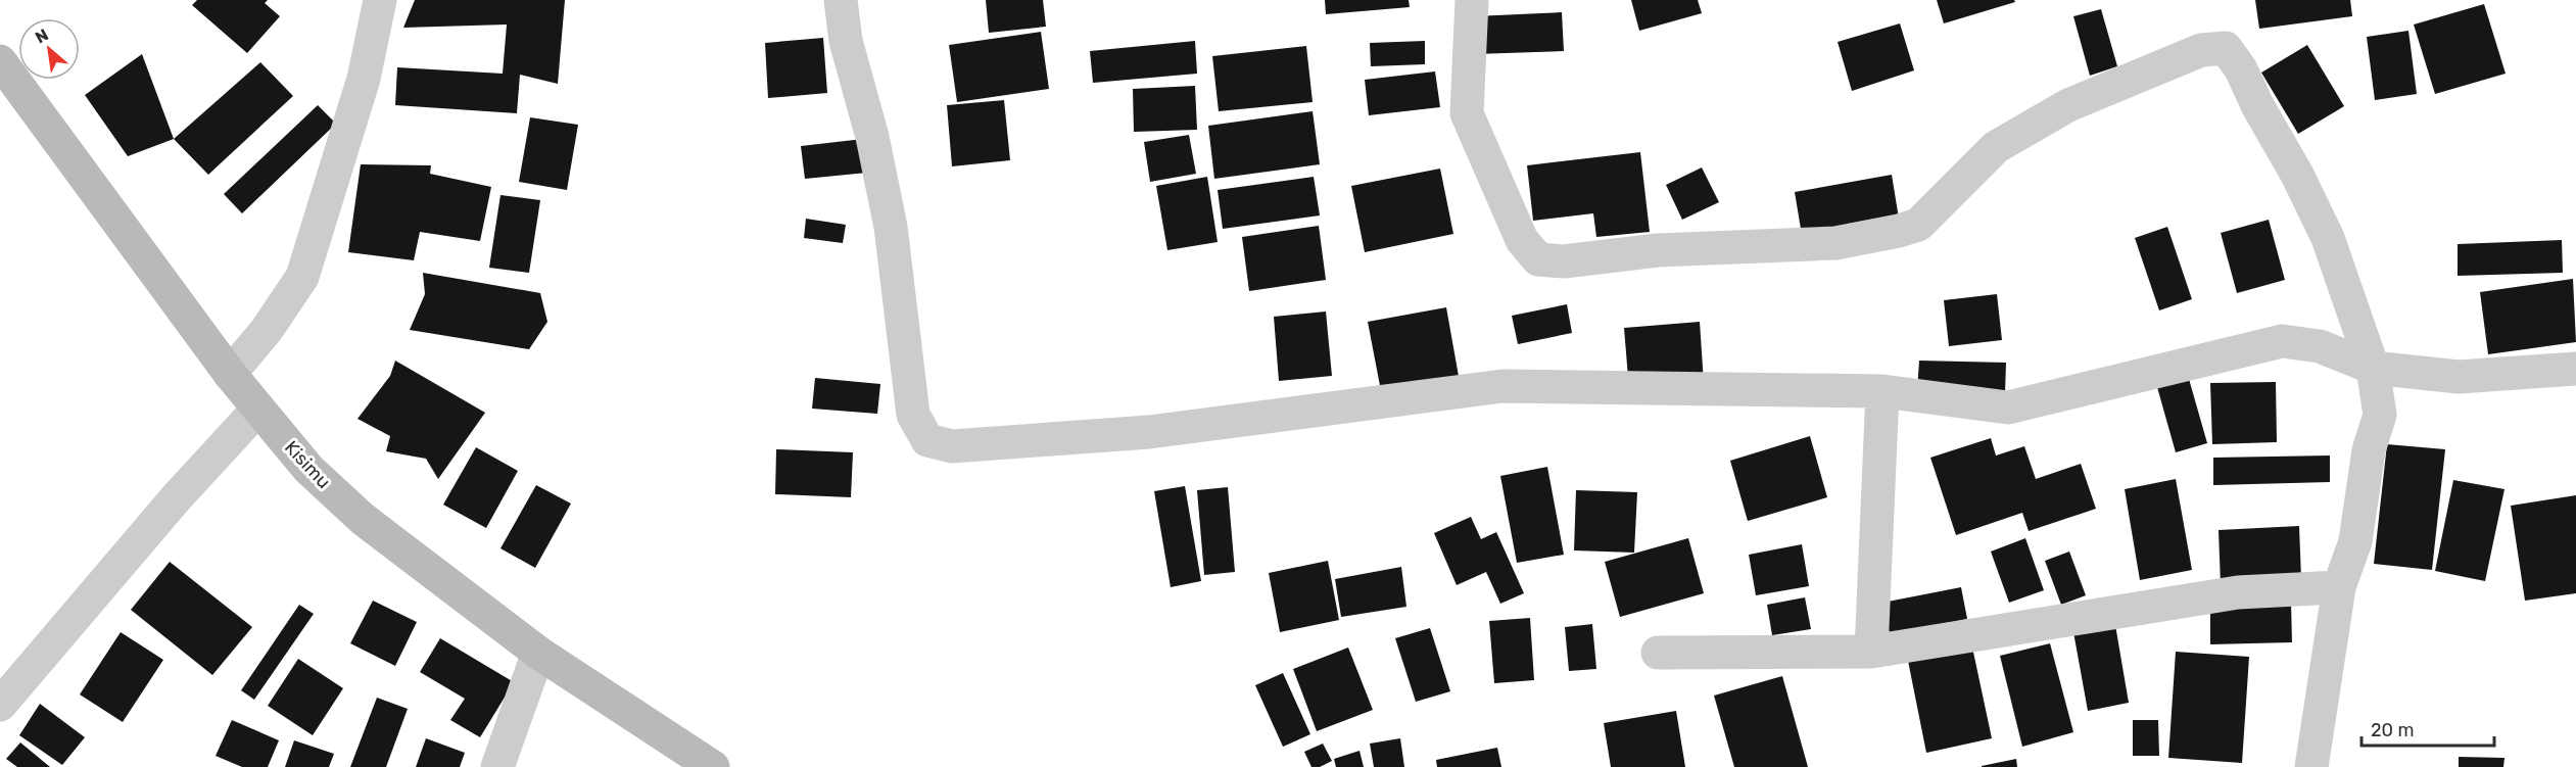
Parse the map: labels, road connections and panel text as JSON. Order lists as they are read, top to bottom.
{
  "streets": {
    "street": ["Kisimu"]
  },
  "scale_bar": "20 m",
  "north": "top left"
}
